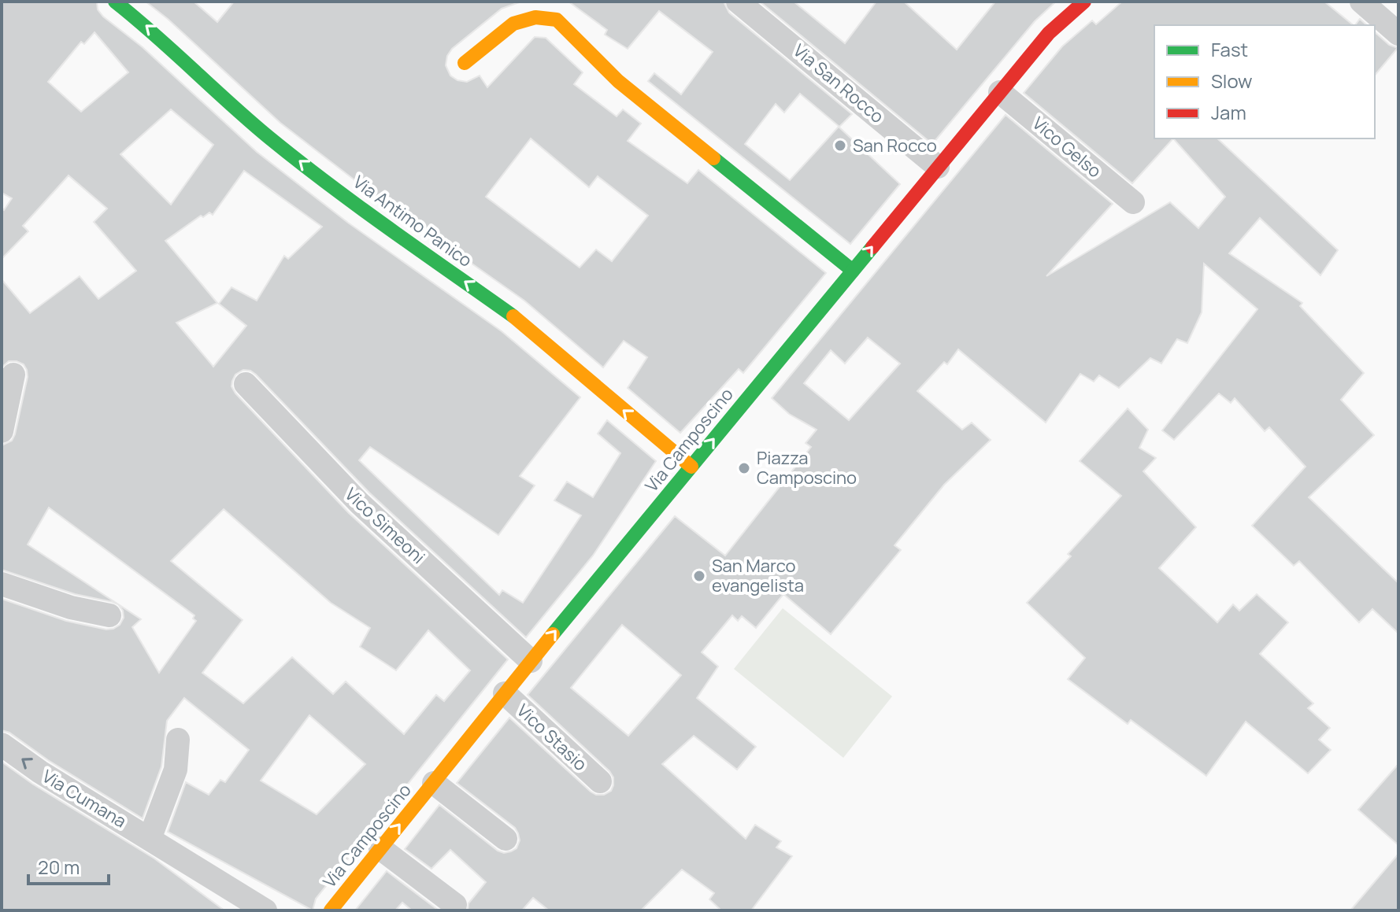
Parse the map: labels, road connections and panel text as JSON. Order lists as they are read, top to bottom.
{
  "streets": {
    "street": [
      "Via San Rocco",
      "Vico Gelso",
      "Via Antimo Panico",
      "Via Camposcino",
      "Vico Simeoni",
      "Vico Stasio",
      "Via Cumana"
    ]
  },
  "crossings": [
    ["Via San Rocco", "Via Camposcino"],
    ["Vico Gelso", "Via Camposcino"],
    ["Via Antimo Panico", "Via Camposcino"],
    ["Via Camposcino", "Vico Simeoni"],
    ["Via Camposcino", "Vico Stasio"]
  ],
  "one_way": ["Via Antimo Panico", "Via Camposcino", "Via Cumana"],
  "places": ["San Rocco", "Piazza Camposcino", "San Marco evangelista"],
  "legend": ["Fast", "Slow", "Jam"],
  "scale_bar": "20 m"
}
